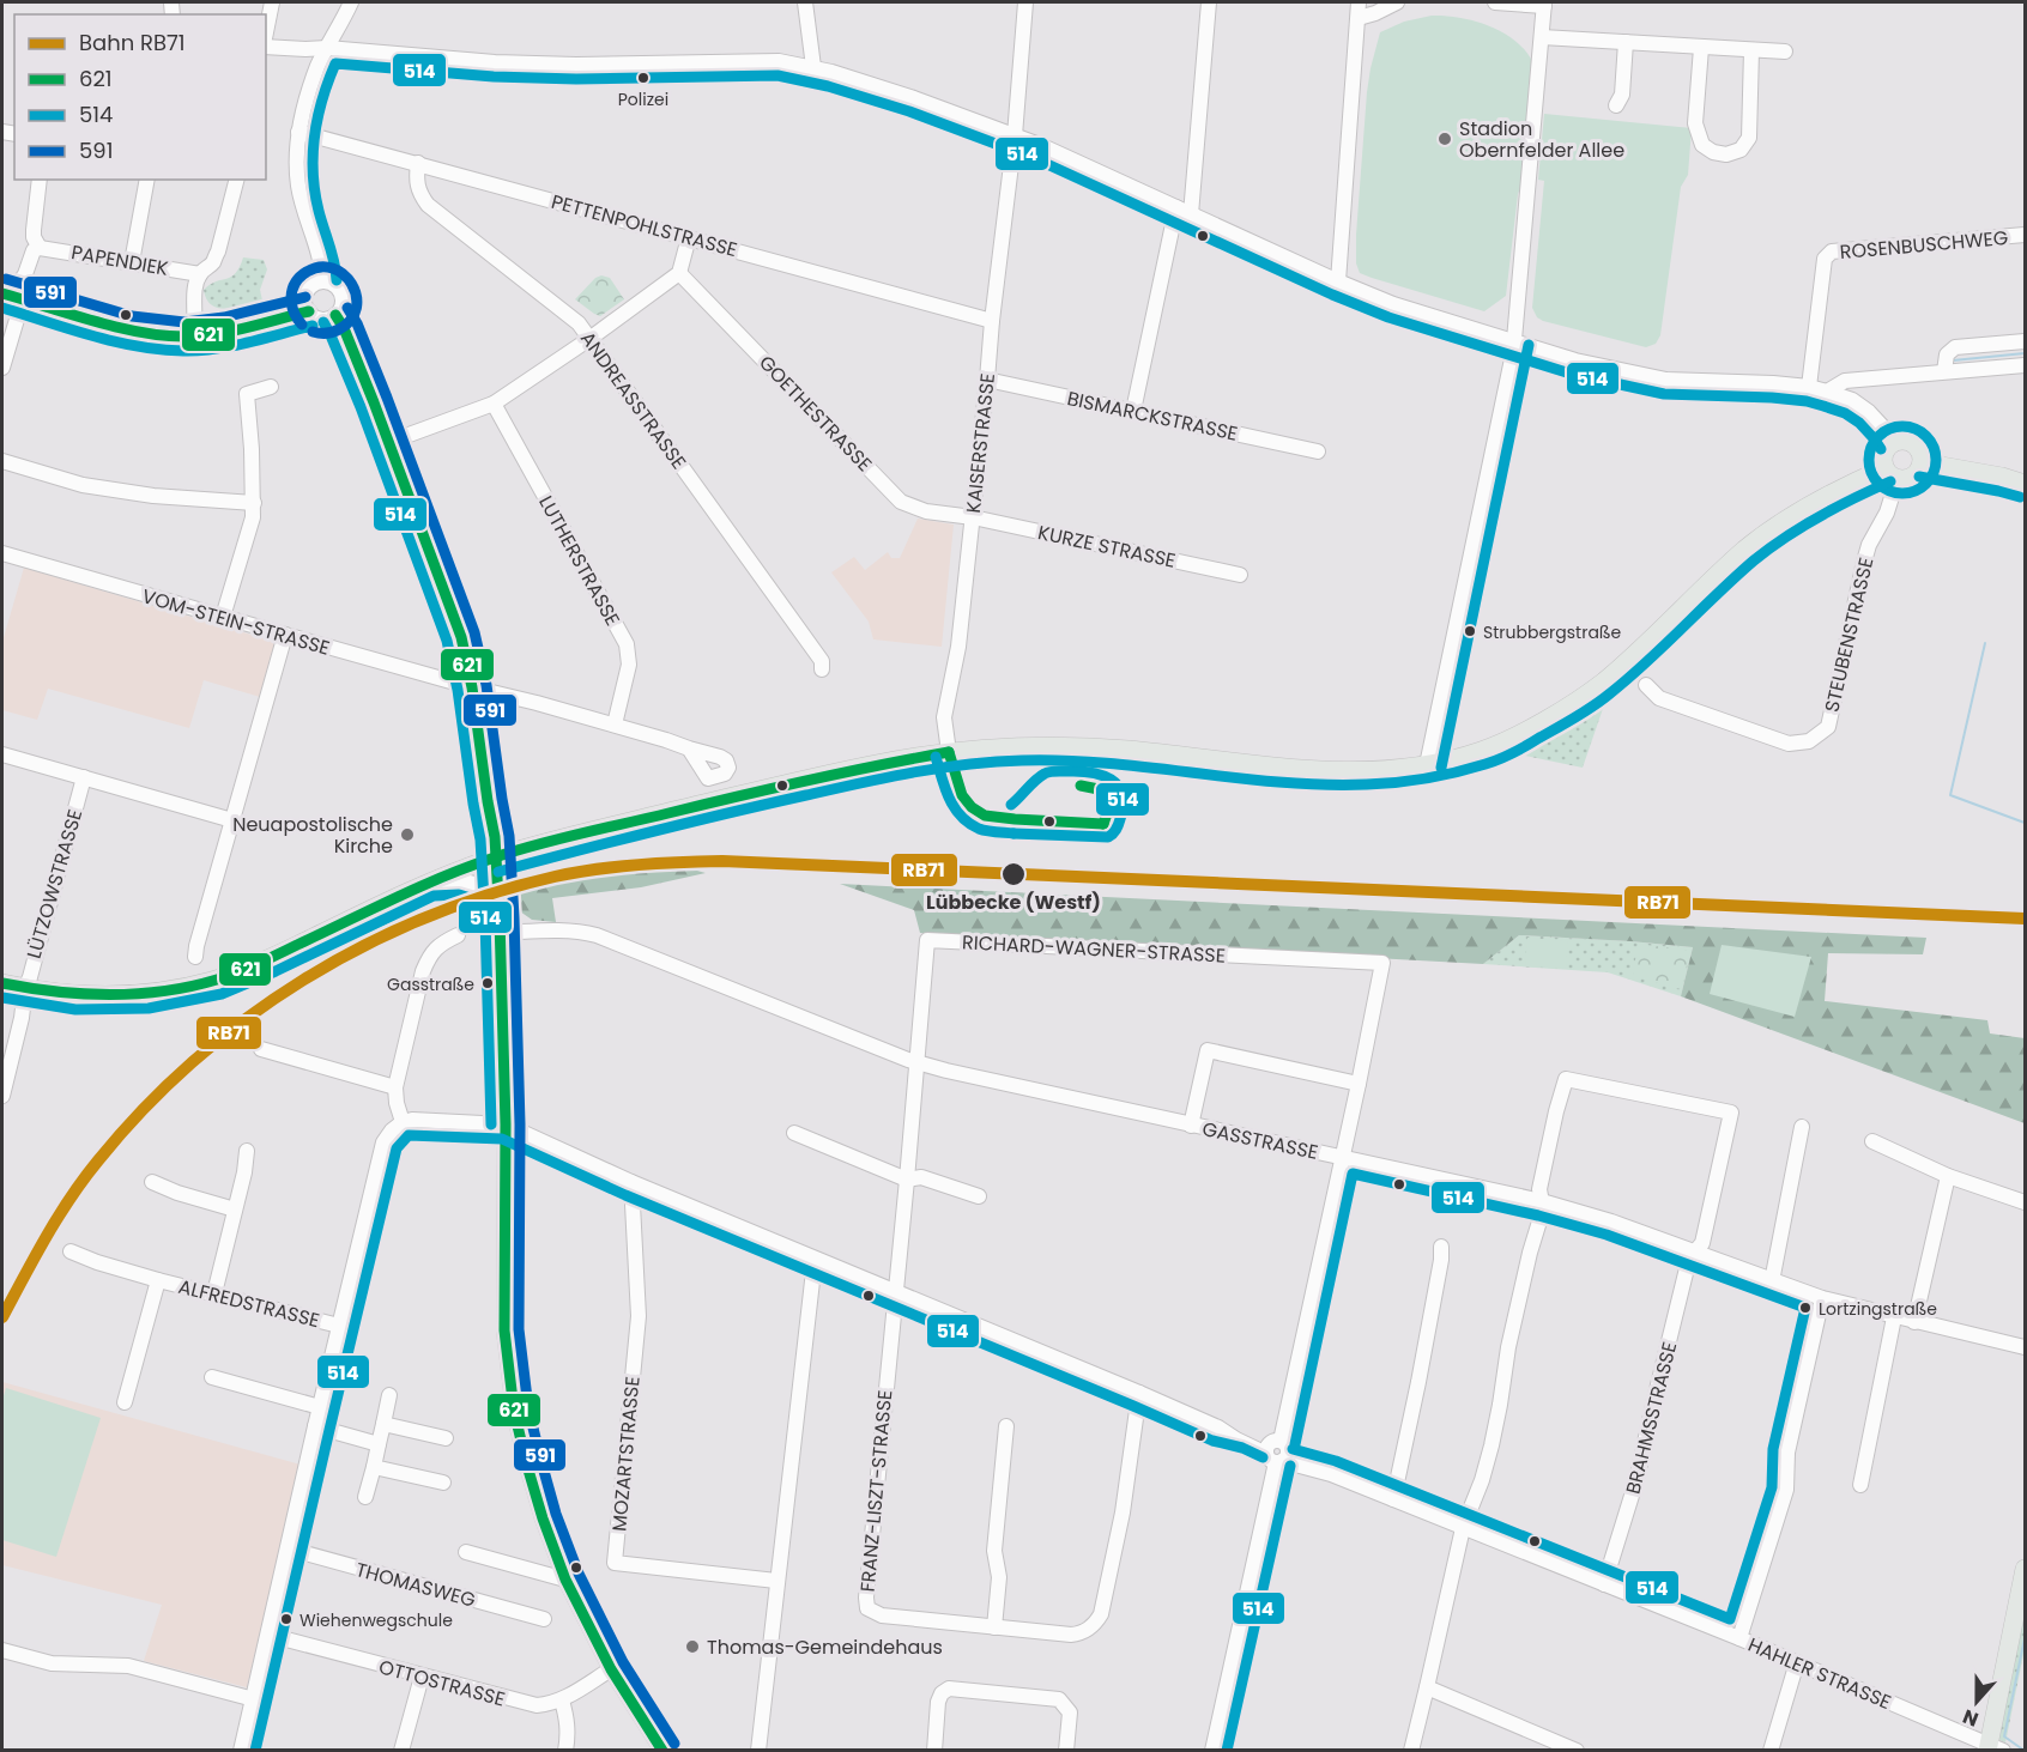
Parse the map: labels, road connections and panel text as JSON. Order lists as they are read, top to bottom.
{
  "streets": {
    "street": [
      "PETTENPOHLSTRASSE",
      "ROSENBUSCHWEG",
      "PAPENDIEK",
      "ANDREASSTRASSE",
      "GOETHESTRASSE",
      "BISMARCKSTRASSE",
      "KAISERSTRASSE",
      "KURZE STRASSE",
      "LUTHERSTRASSE",
      "VOM-STEIN-STRASSE",
      "STEUBENSTRASSE",
      "LÜTZOWSTRASSE",
      "RICHARD-WAGNER-STRASSE",
      "GASSTRASSE",
      "ALFREDSTRASSE",
      "BRAHMSSTRASSE",
      "MOZARTSTRASSE",
      "FRANZ-LISZT-STRASSE",
      "THOMASWEG",
      "HAHLER STRASSE",
      "OTTOSTRASSE"
    ]
  },
  "crossings": [
    ["PETTENPOHLSTRASSE", "ANDREASSTRASSE"],
    ["PETTENPOHLSTRASSE", "KAISERSTRASSE"],
    ["GOETHESTRASSE", "KAISERSTRASSE"],
    ["GOETHESTRASSE", "KURZE STRASSE"],
    ["BISMARCKSTRASSE", "KAISERSTRASSE"],
    ["KAISERSTRASSE", "KURZE STRASSE"],
    ["LUTHERSTRASSE", "VOM-STEIN-STRASSE"],
    ["RICHARD-WAGNER-STRASSE", "GASSTRASSE"],
    ["GASSTRASSE", "BRAHMSSTRASSE"],
    ["BRAHMSSTRASSE", "HAHLER STRASSE"],
    ["MOZARTSTRASSE", "HAHLER STRASSE"],
    ["FRANZ-LISZT-STRASSE", "HAHLER STRASSE"]
  ],
  "places": [
    "Polizei",
    "Stadion Obernfelder Allee",
    "Strubbergstraße",
    "Neuapostolische Kirche",
    "Lübbecke (Westf)",
    "Gasstraße",
    "Lortzingstraße",
    "Wiehenwegschule",
    "Thomas-Gemeindehaus"
  ],
  "lines": [
    "transit line 514",
    "transit line 591",
    "transit line 621",
    "rail line RB71"
  ],
  "legend": [
    "Bahn RB71",
    "621",
    "514",
    "591"
  ],
  "north": "bottom"
}
